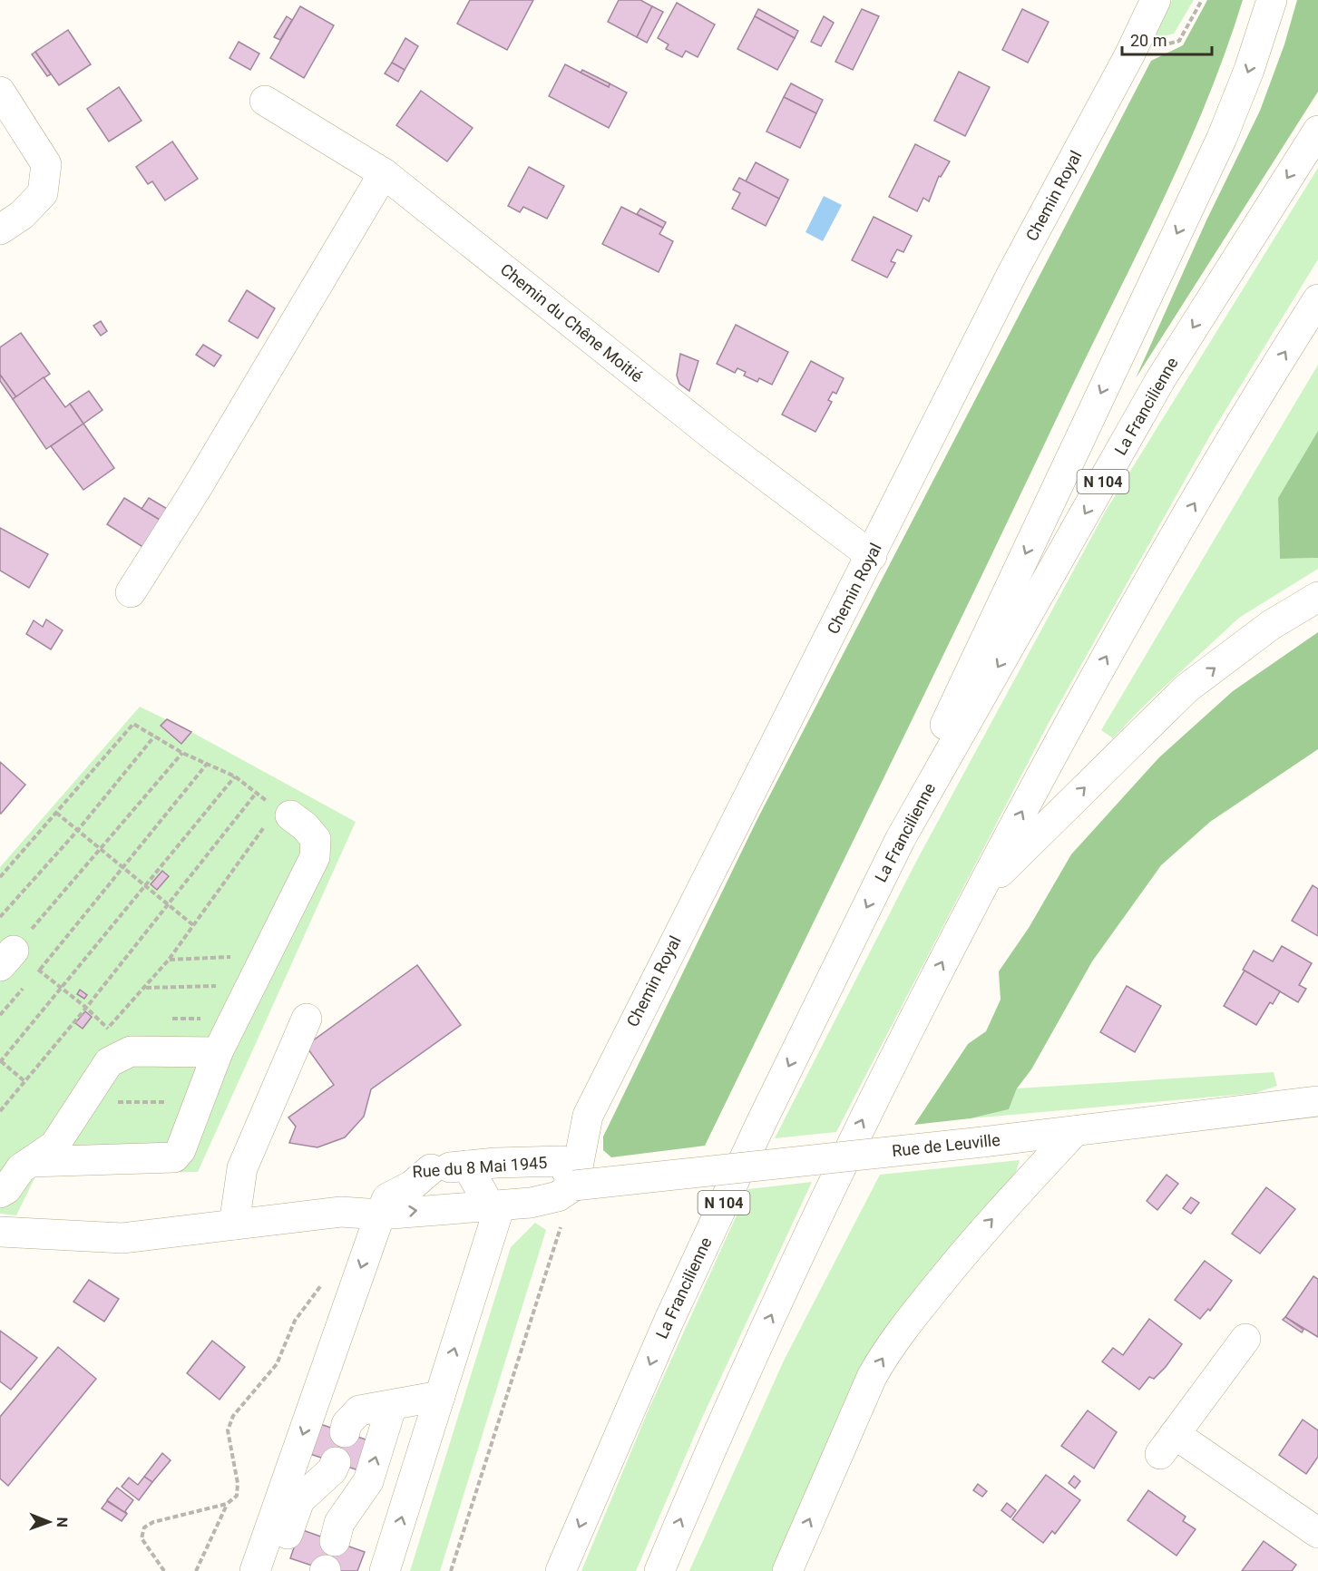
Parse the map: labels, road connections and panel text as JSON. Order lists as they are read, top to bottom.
{
  "streets": {
    "main road": [
      "Chemin Royal",
      "Chemin du Chêne Moitié",
      "La Francilienne",
      "N 104",
      "Rue de Leuville",
      "Rue du 8 Mai 1945"
    ]
  },
  "crossings": [
    ["Chemin Royal", "Chemin du Chêne Moitié"],
    ["Chemin Royal", "Rue de Leuville"],
    ["Chemin Royal", "Rue du 8 Mai 1945"],
    ["Rue de Leuville", "Rue du 8 Mai 1945"]
  ],
  "scale_bar": "20 m",
  "north": "right"
}
